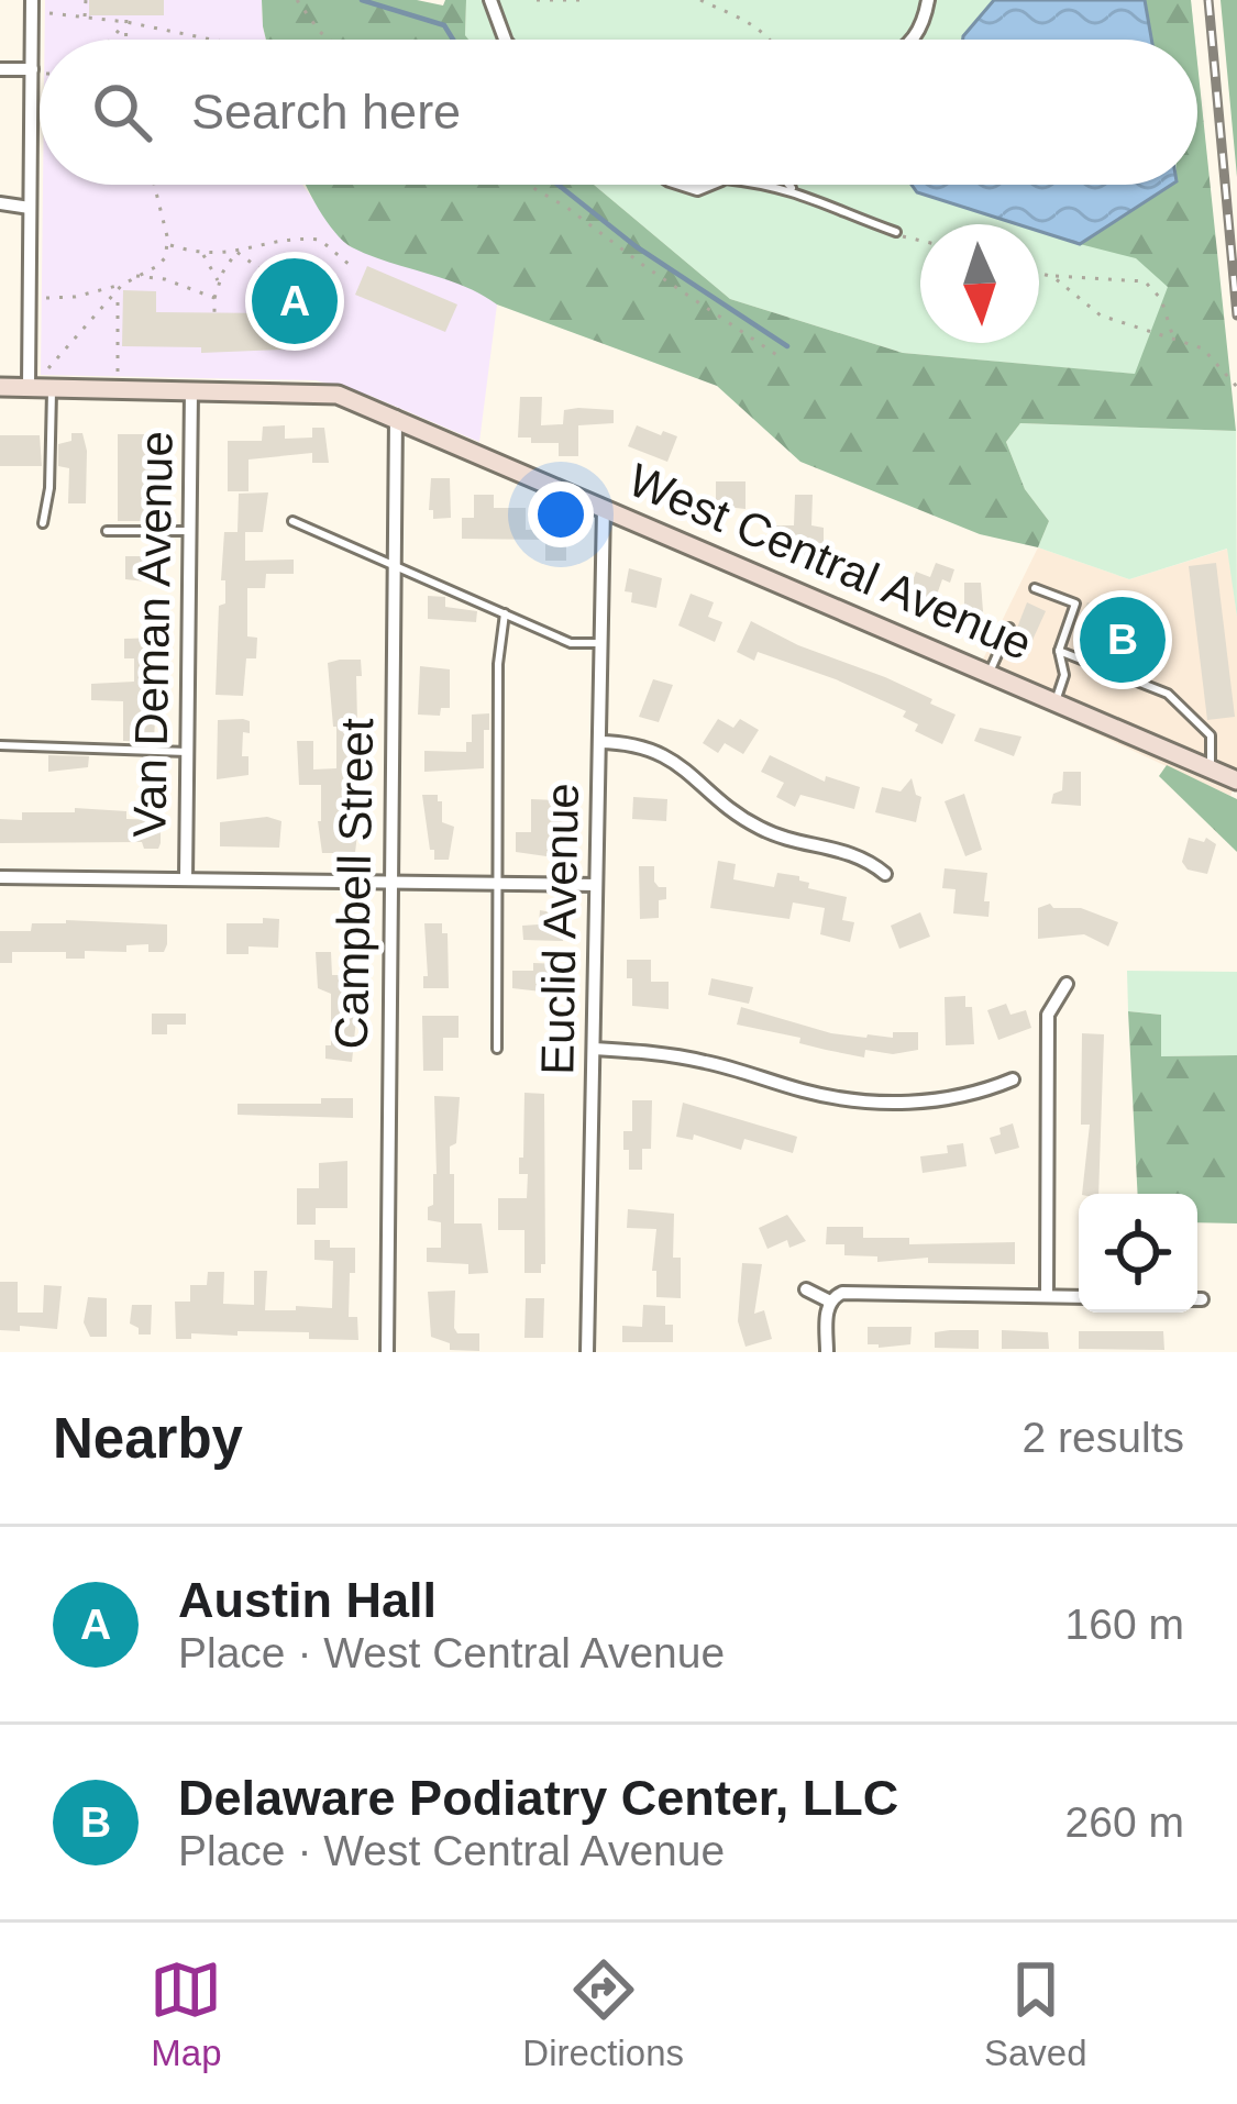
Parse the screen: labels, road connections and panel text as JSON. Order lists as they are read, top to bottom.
{
  "streets": {
    "main road": ["West Central Avenue"],
    "street": ["Van Deman Avenue", "Campbell Street", "Euclid Avenue"]
  },
  "crossings": [
    ["West Central Avenue", "Van Deman Avenue"],
    ["West Central Avenue", "Campbell Street"],
    ["West Central Avenue", "Euclid Avenue"]
  ],
  "north": "bottom",
  "page": {
    "search": "Search here",
    "pins": ["A", "B"],
    "heading": ["Nearby", "2 results"],
    "list": [
      {
        "mark": "A",
        "name": "Austin Hall",
        "note": "Place · West Central Avenue",
        "value": "160 m"
      },
      {
        "mark": "B",
        "name": "Delaware Podiatry Center, LLC",
        "note": "Place · West Central Avenue",
        "value": "260 m"
      }
    ],
    "nav": ["Map", "Directions", "Saved"]
  }
}
